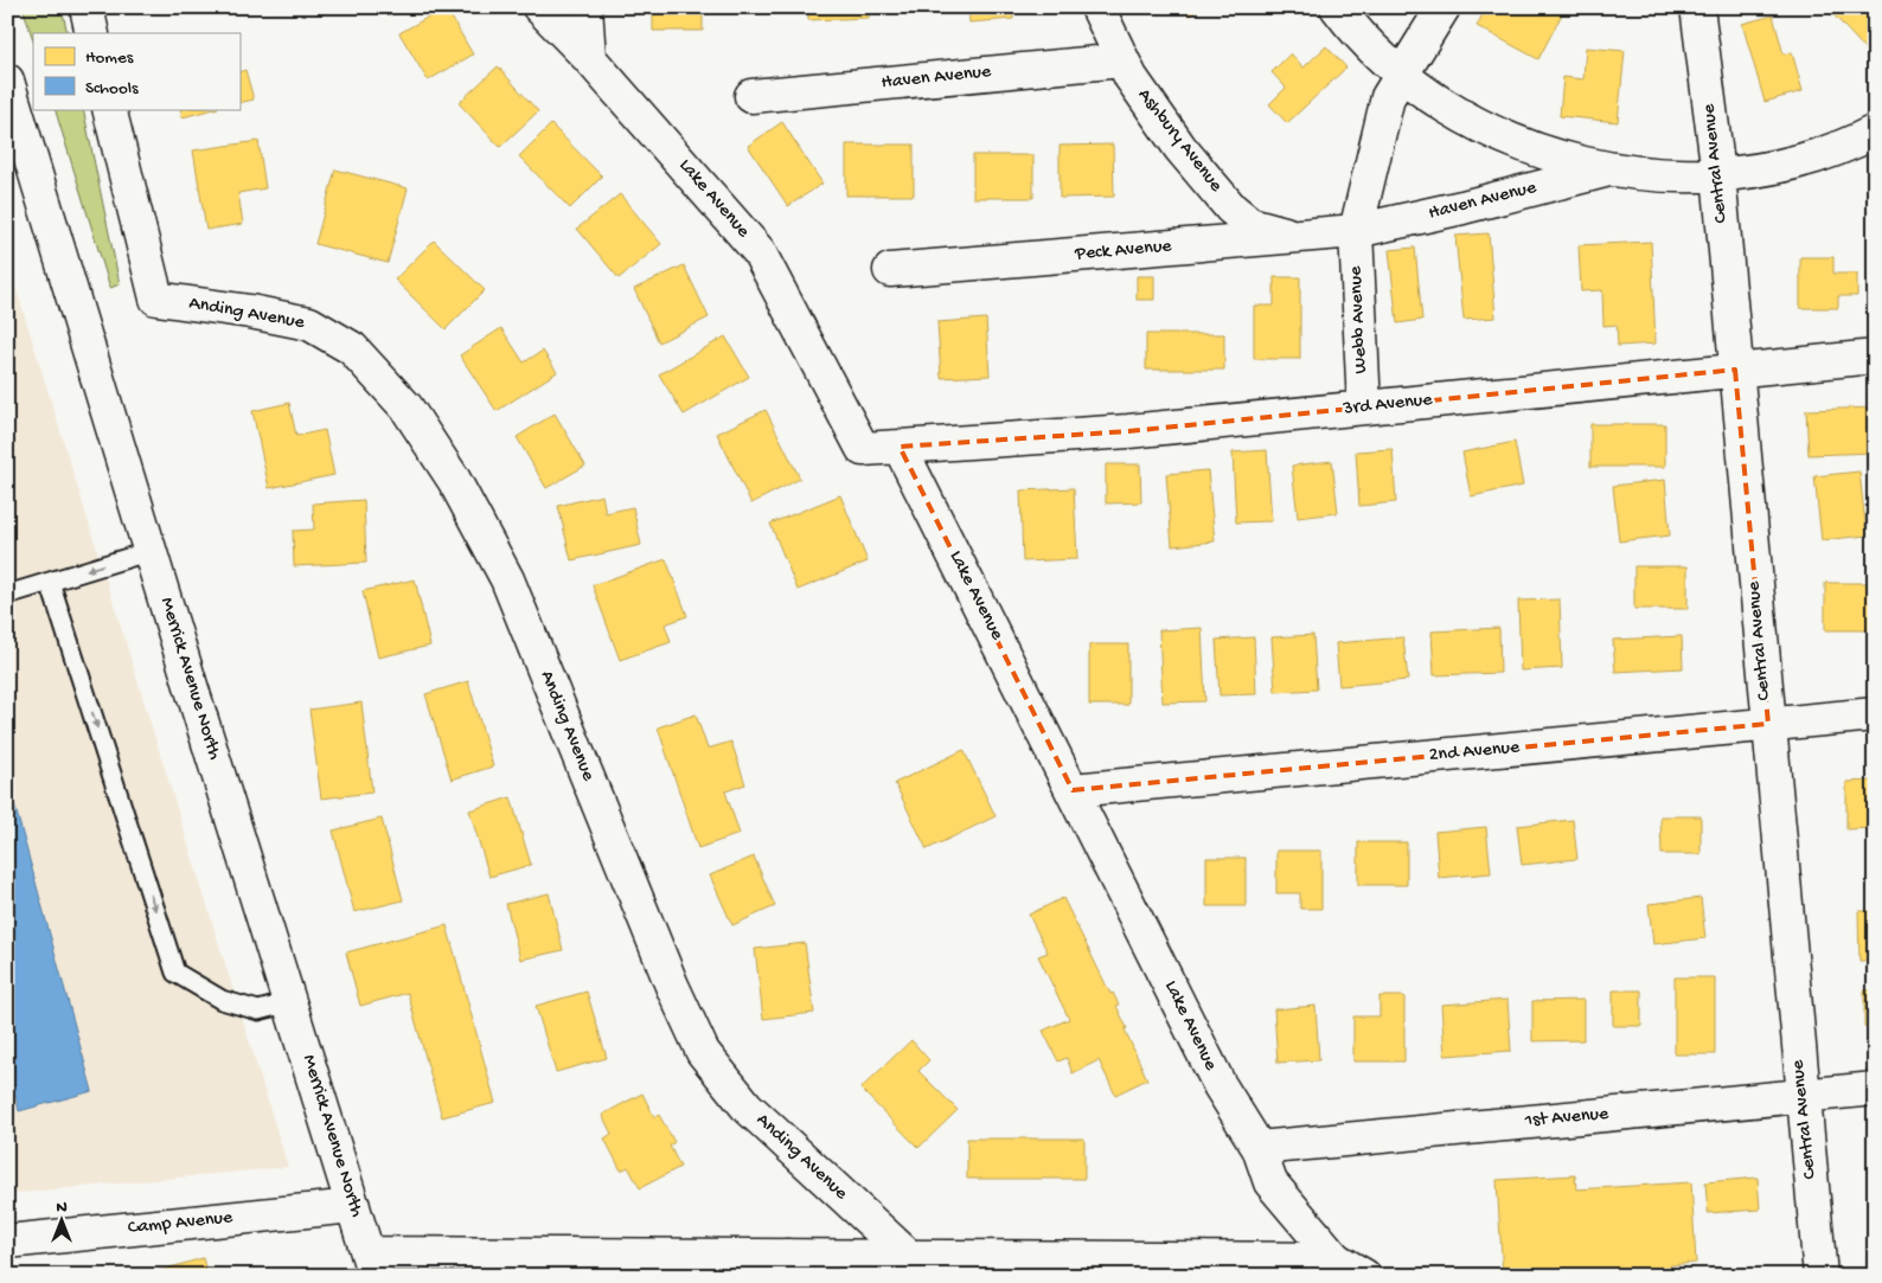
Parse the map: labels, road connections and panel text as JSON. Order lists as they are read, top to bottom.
{
  "streets": {
    "street": [
      "Haven Avenue",
      "Ashbury Avenue",
      "Central Avenue",
      "Lake Avenue",
      "Peck Avenue",
      "Anding Avenue",
      "Webb Avenue",
      "3rd Avenue",
      "Merrick Avenue North",
      "2nd Avenue",
      "1st Avenue",
      "Camp Avenue"
    ]
  },
  "crossings": [
    ["Haven Avenue", "Ashbury Avenue"],
    ["Haven Avenue", "Peck Avenue"],
    ["Haven Avenue", "Webb Avenue"],
    ["Ashbury Avenue", "Peck Avenue"],
    ["Central Avenue", "3rd Avenue"],
    ["Central Avenue", "2nd Avenue"],
    ["Central Avenue", "1st Avenue"],
    ["Lake Avenue", "3rd Avenue"],
    ["Lake Avenue", "2nd Avenue"],
    ["Lake Avenue", "1st Avenue"],
    ["Peck Avenue", "Webb Avenue"],
    ["Webb Avenue", "3rd Avenue"],
    ["Merrick Avenue North", "Camp Avenue"]
  ],
  "legend": ["Homes", "Schools"],
  "north": "top"
}
